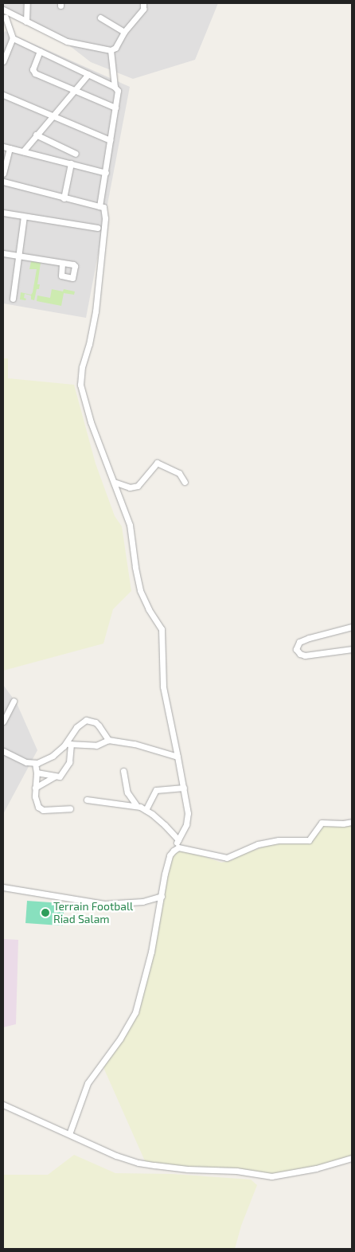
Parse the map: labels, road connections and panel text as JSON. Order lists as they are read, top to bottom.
{
  "places": ["Terrain Football Riad Salam"]
}
